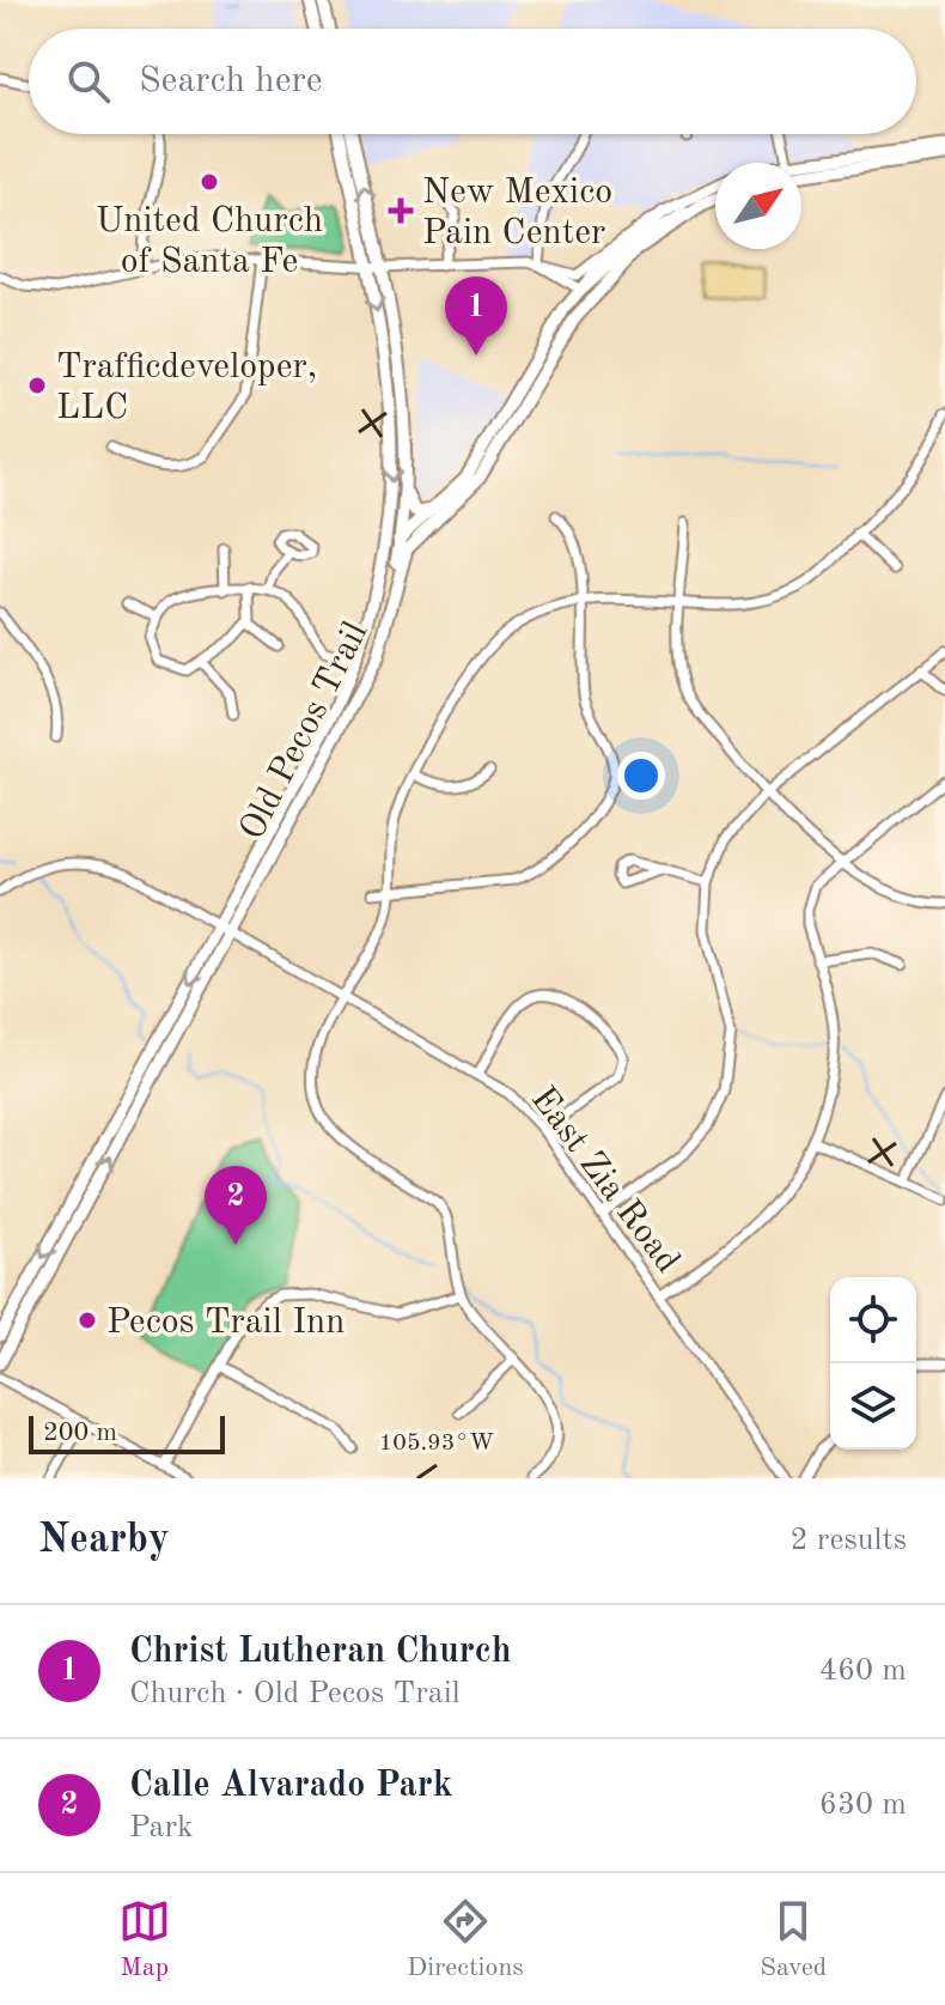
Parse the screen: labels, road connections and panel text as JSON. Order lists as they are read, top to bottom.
{
  "streets": {
    "main road": ["Old Pecos Trail"],
    "street": ["East Zia Road"]
  },
  "crossings": [
    ["Old Pecos Trail", "East Zia Road"]
  ],
  "places": {
    "other": ["United Church of Santa Fe", "Trafficdeveloper, LLC", "Pecos Trail Inn"],
    "health": ["New Mexico Pain Center"]
  },
  "scale_bar": "200 m",
  "north": "top right",
  "page": {
    "search": "Search here",
    "pins": ["1", "2"],
    "scale": "200 m",
    "heading": ["Nearby", "2 results"],
    "list": [
      {
        "mark": "1",
        "name": "Christ Lutheran Church",
        "note": "Church · Old Pecos Trail",
        "value": "460 m"
      },
      {
        "mark": "2",
        "name": "Calle Alvarado Park",
        "note": "Park",
        "value": "630 m"
      }
    ],
    "nav": ["Map", "Directions", "Saved"]
  },
  "coordinates": ["105.93°W"]
}
